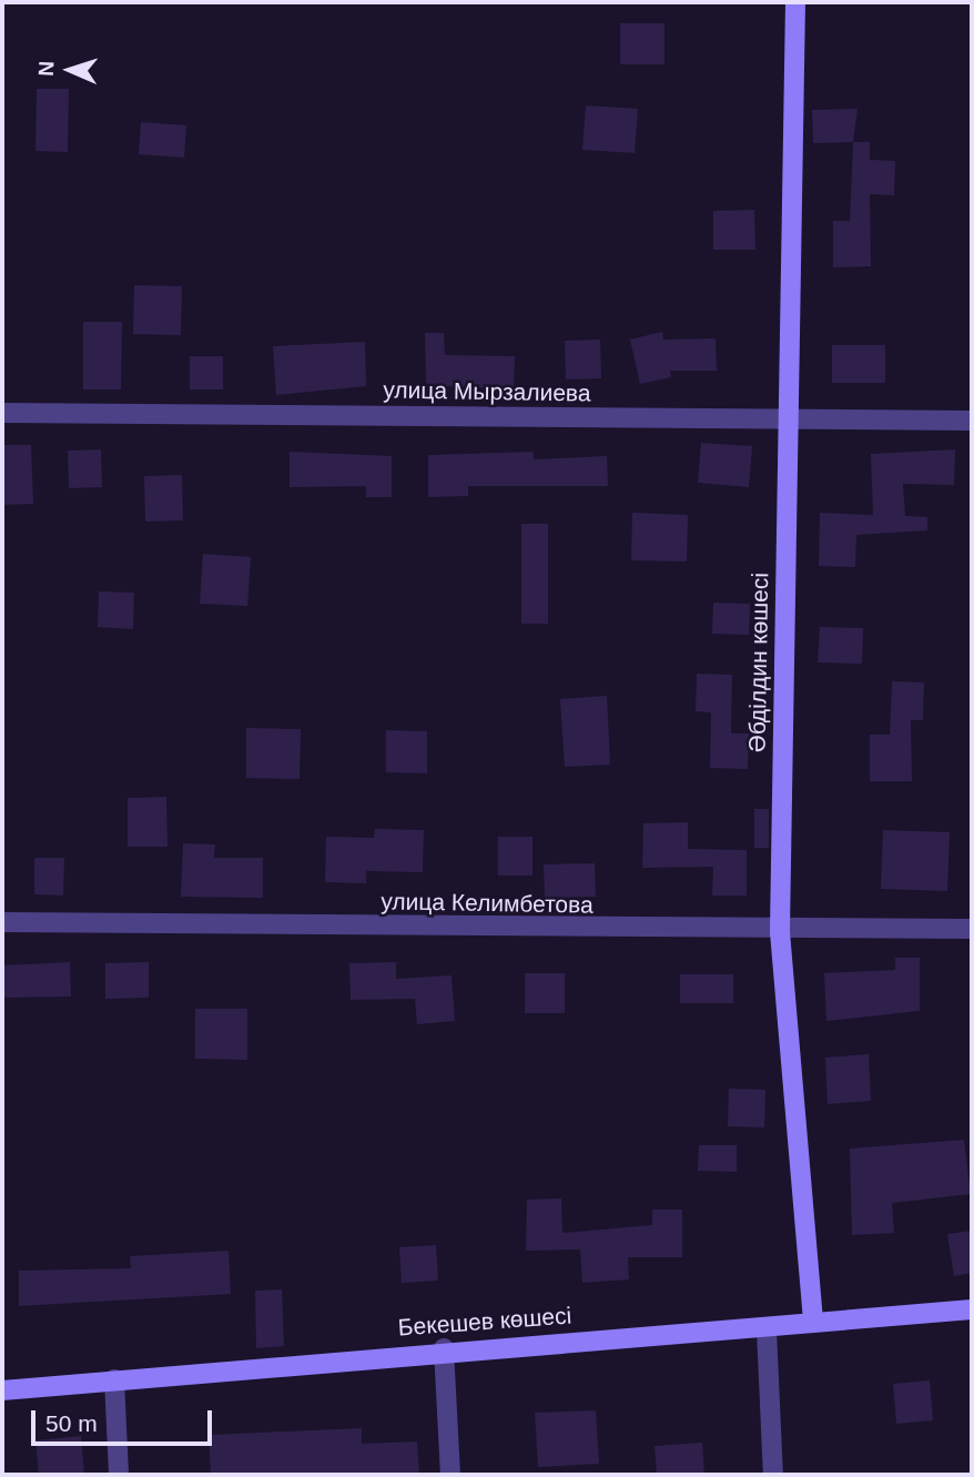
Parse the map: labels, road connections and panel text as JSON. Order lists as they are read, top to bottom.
{
  "streets": {
    "main road": ["Әбділдин көшесі", "Бекешев көшесі"],
    "street": ["улица Мырзалиева", "улица Келимбетова"]
  },
  "crossings": [
    ["улица Мырзалиева", "Әбділдин көшесі"],
    ["Әбділдин көшесі", "улица Келимбетова"],
    ["Әбділдин көшесі", "Бекешев көшесі"]
  ],
  "scale_bar": "50 m",
  "north": "left"
}
